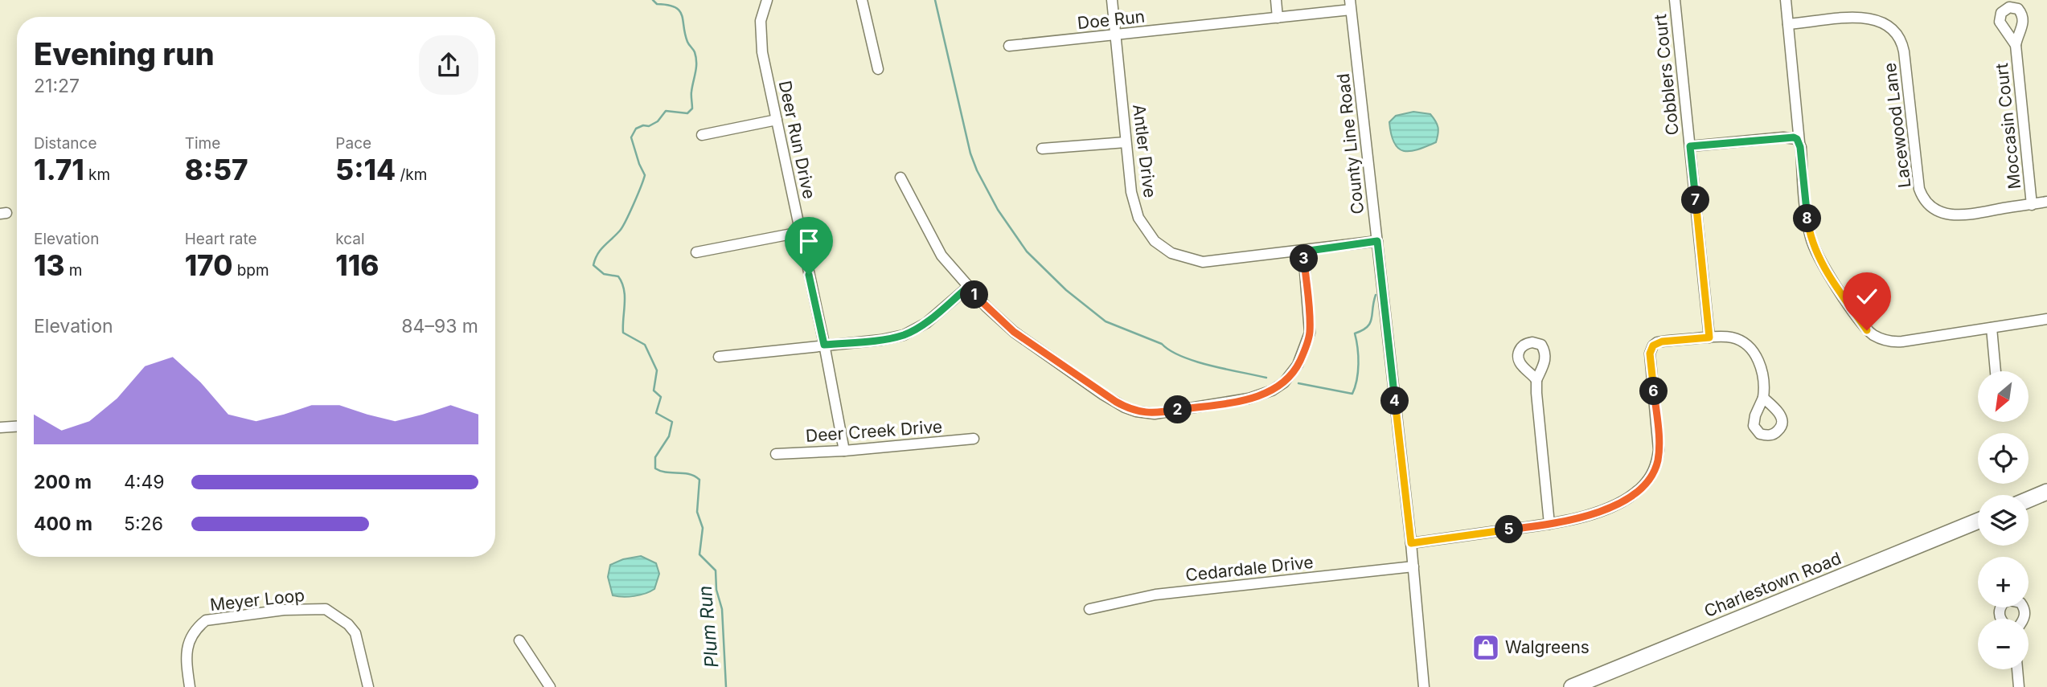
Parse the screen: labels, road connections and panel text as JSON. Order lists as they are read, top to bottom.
{
  "streets": {
    "main road": ["Charlestown Road"],
    "street": [
      "Doe Run",
      "Cobblers Court",
      "Lacewood Lane",
      "Moccasin Court",
      "Deer Run Drive",
      "County Line Road",
      "Antler Drive",
      "Deer Creek Drive",
      "Cedardale Drive",
      "Meyer Loop"
    ]
  },
  "crossings": [
    ["Doe Run", "County Line Road"],
    ["Doe Run", "Antler Drive"],
    ["Lacewood Lane", "Moccasin Court"],
    ["Deer Run Drive", "Deer Creek Drive"],
    ["County Line Road", "Antler Drive"],
    ["County Line Road", "Cedardale Drive"]
  ],
  "water": ["Plum Run"],
  "places": {
    "shop": ["Walgreens"]
  },
  "north": "bottom left",
  "page": {
    "heading": ["Evening run", "21:27"],
    "stats": [
      ["Distance", "1.71 km"],
      ["Time", "8:57"],
      ["Pace", "5:14 /km"],
      ["Elevation", "13 m"],
      ["Heart rate", "170 bpm"],
      ["kcal", "116"]
    ],
    "pins": [
      "7",
      "8",
      "3",
      "1",
      "6",
      "4",
      "2",
      "5"
    ],
    "chart": ["Elevation", "84–93 m"],
    "map_buttons": ["+", "−"],
    "list": [
      {
        "name": "200 m",
        "note": "4:49"
      },
      {
        "name": "400 m",
        "note": "5:26"
      }
    ]
  }
}
